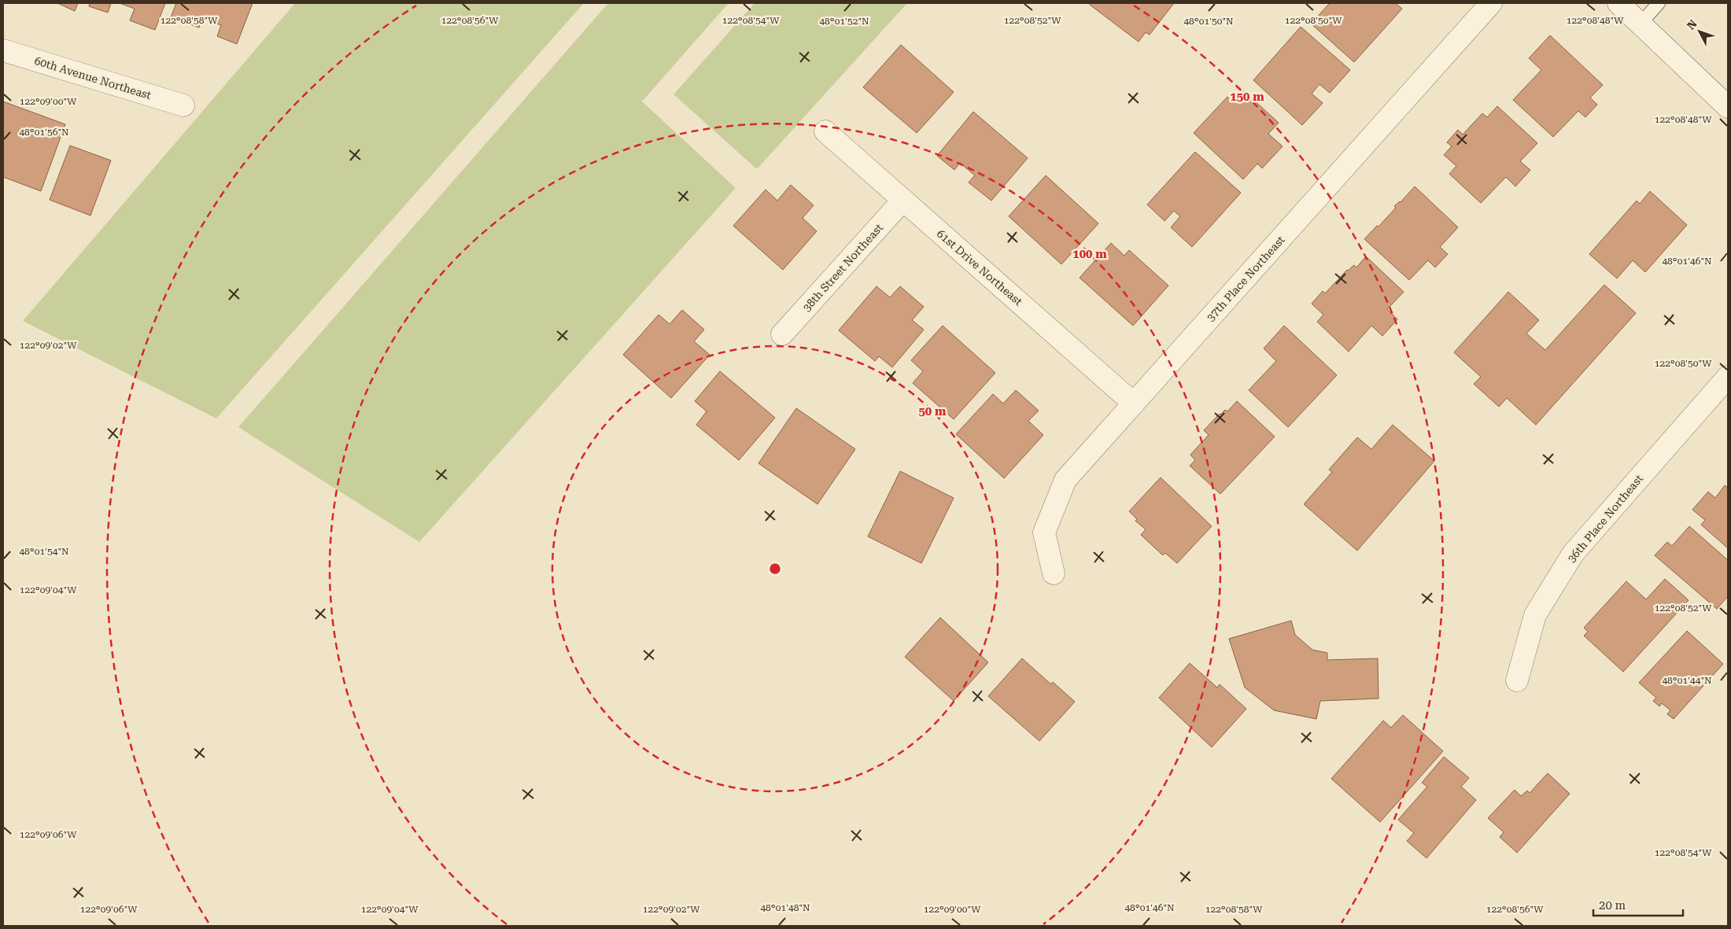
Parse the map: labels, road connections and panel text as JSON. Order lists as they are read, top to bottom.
{
  "streets": {
    "street": [
      "60th Avenue Northeast",
      "38th Street Northeast",
      "61st Drive Northeast",
      "37th Place Northeast",
      "36th Place Northeast"
    ]
  },
  "crossings": [
    ["38th Street Northeast", "61st Drive Northeast"],
    ["61st Drive Northeast", "37th Place Northeast"]
  ],
  "scale_bar": "20 m",
  "north": "top left",
  "coordinates": [
    "122°08'54\"W",
    "122°08'48\"W",
    "122°08'58\"W",
    "122°08'56\"W",
    "122°08'52\"W",
    "122°08'50\"W",
    "48°01'52\"N",
    "48°01'50\"N",
    "122°09'00\"W",
    "48°01'56\"N",
    "48°01'46\"N",
    "122°09'02\"W",
    "48°01'54\"N",
    "122°09'04\"W",
    "48°01'44\"N",
    "122°09'06\"W",
    "48°01'48\"N"
  ],
  "rings": ["150 m", "100 m", "50 m"]
}
